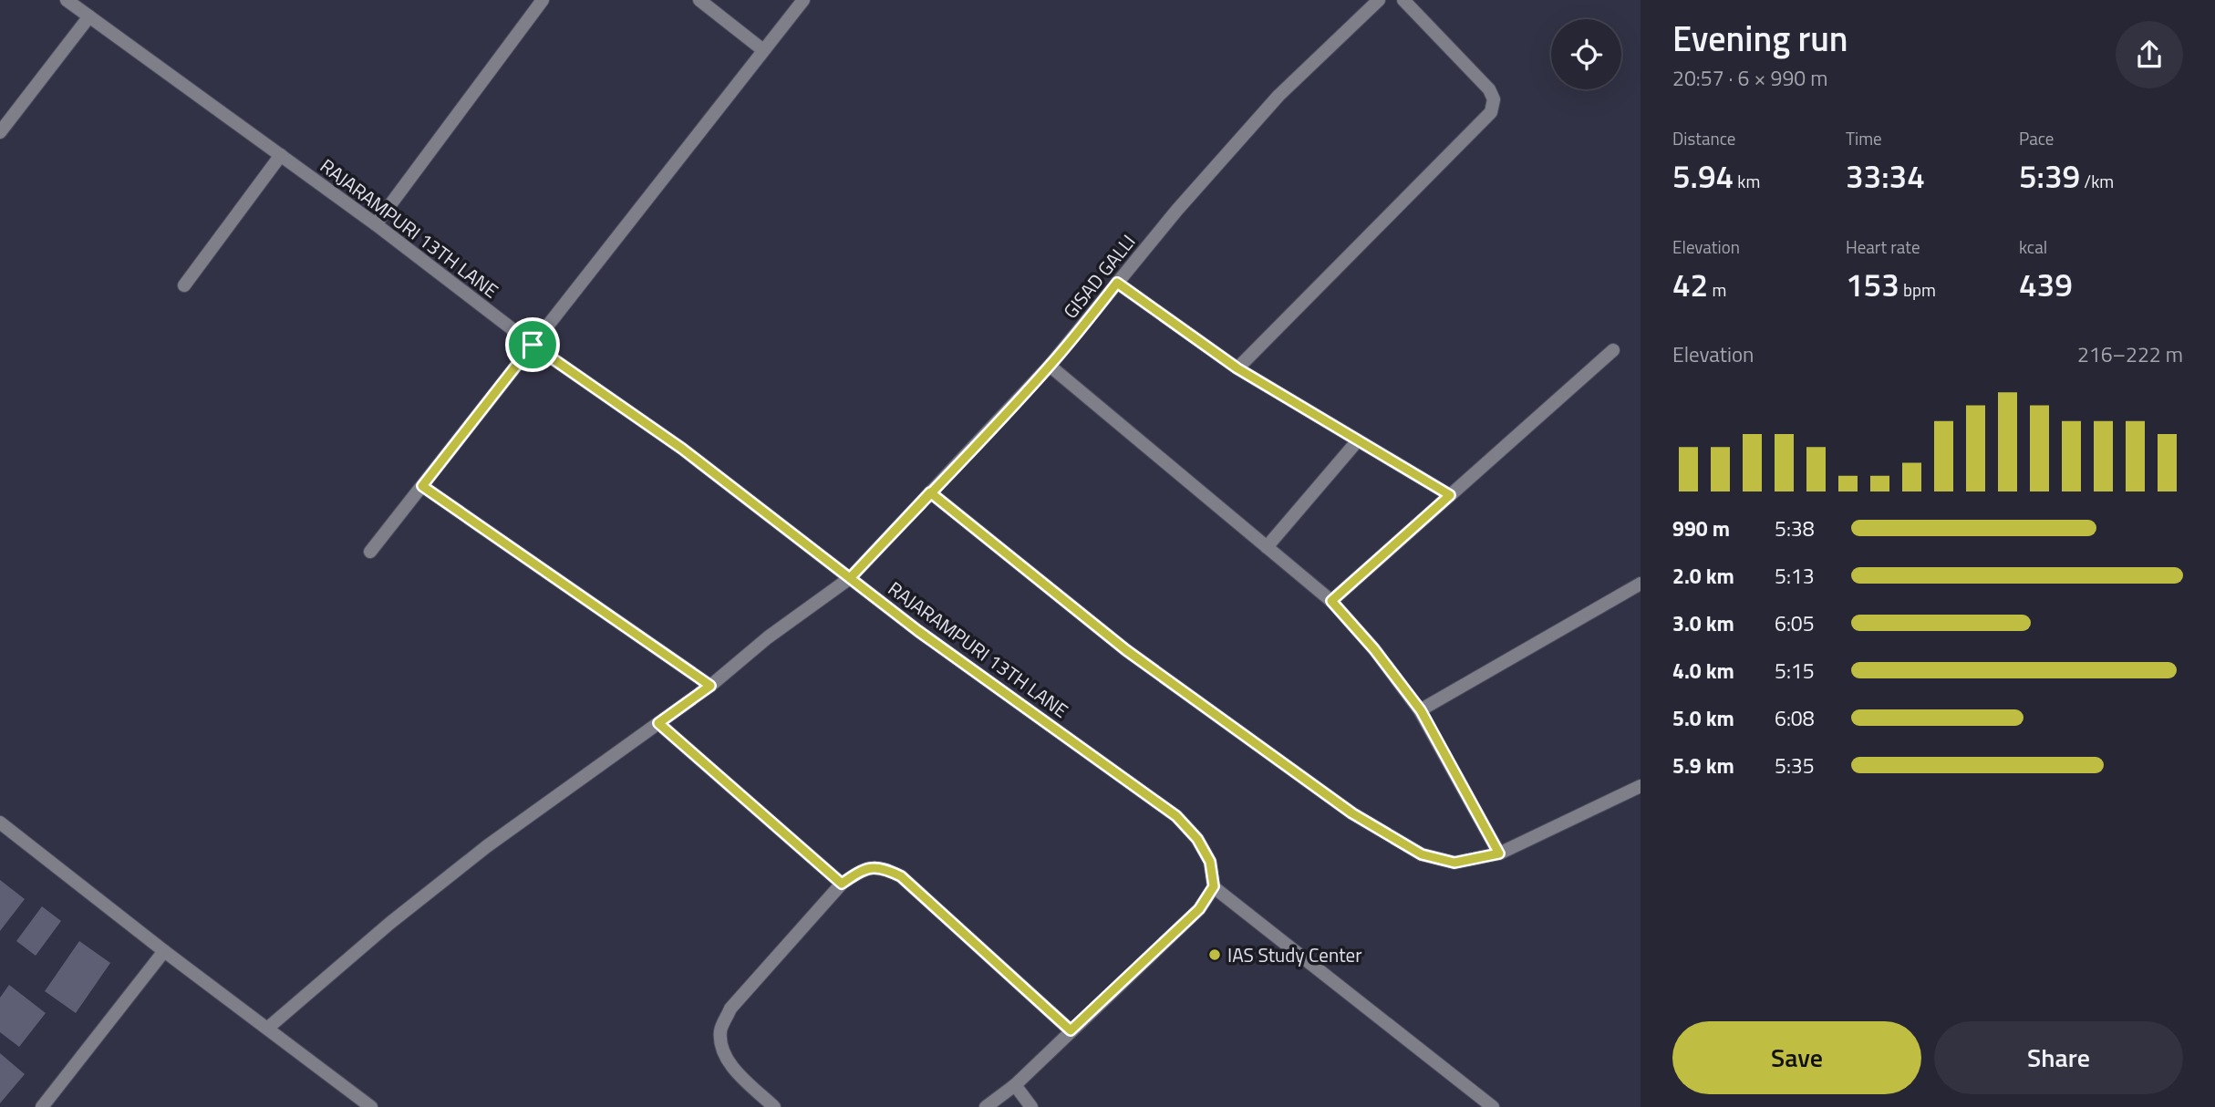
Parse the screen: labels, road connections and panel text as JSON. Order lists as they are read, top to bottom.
{
  "streets": {
    "street": ["RAJARAMPURI 13TH LANE", "GISAD GALLI"]
  },
  "crossings": [
    ["RAJARAMPURI 13TH LANE", "GISAD GALLI"]
  ],
  "places": ["IAS Study Center"],
  "page": {
    "heading": ["Evening run", "20:57 · 6 × 990 m"],
    "stats": [
      ["Distance", "5.94 km"],
      ["Time", "33:34"],
      ["Pace", "5:39 /km"],
      ["Elevation", "42 m"],
      ["Heart rate", "153 bpm"],
      ["kcal", "439"]
    ],
    "chart": ["Elevation", "216–222 m"],
    "list": [
      {
        "name": "990 m",
        "note": "5:38"
      },
      {
        "name": "2.0 km",
        "note": "5:13"
      },
      {
        "name": "3.0 km",
        "note": "6:05"
      },
      {
        "name": "4.0 km",
        "note": "5:15"
      },
      {
        "name": "5.0 km",
        "note": "6:08"
      },
      {
        "name": "5.9 km",
        "note": "5:35"
      }
    ],
    "buttons": ["Save", "Share"]
  }
}
